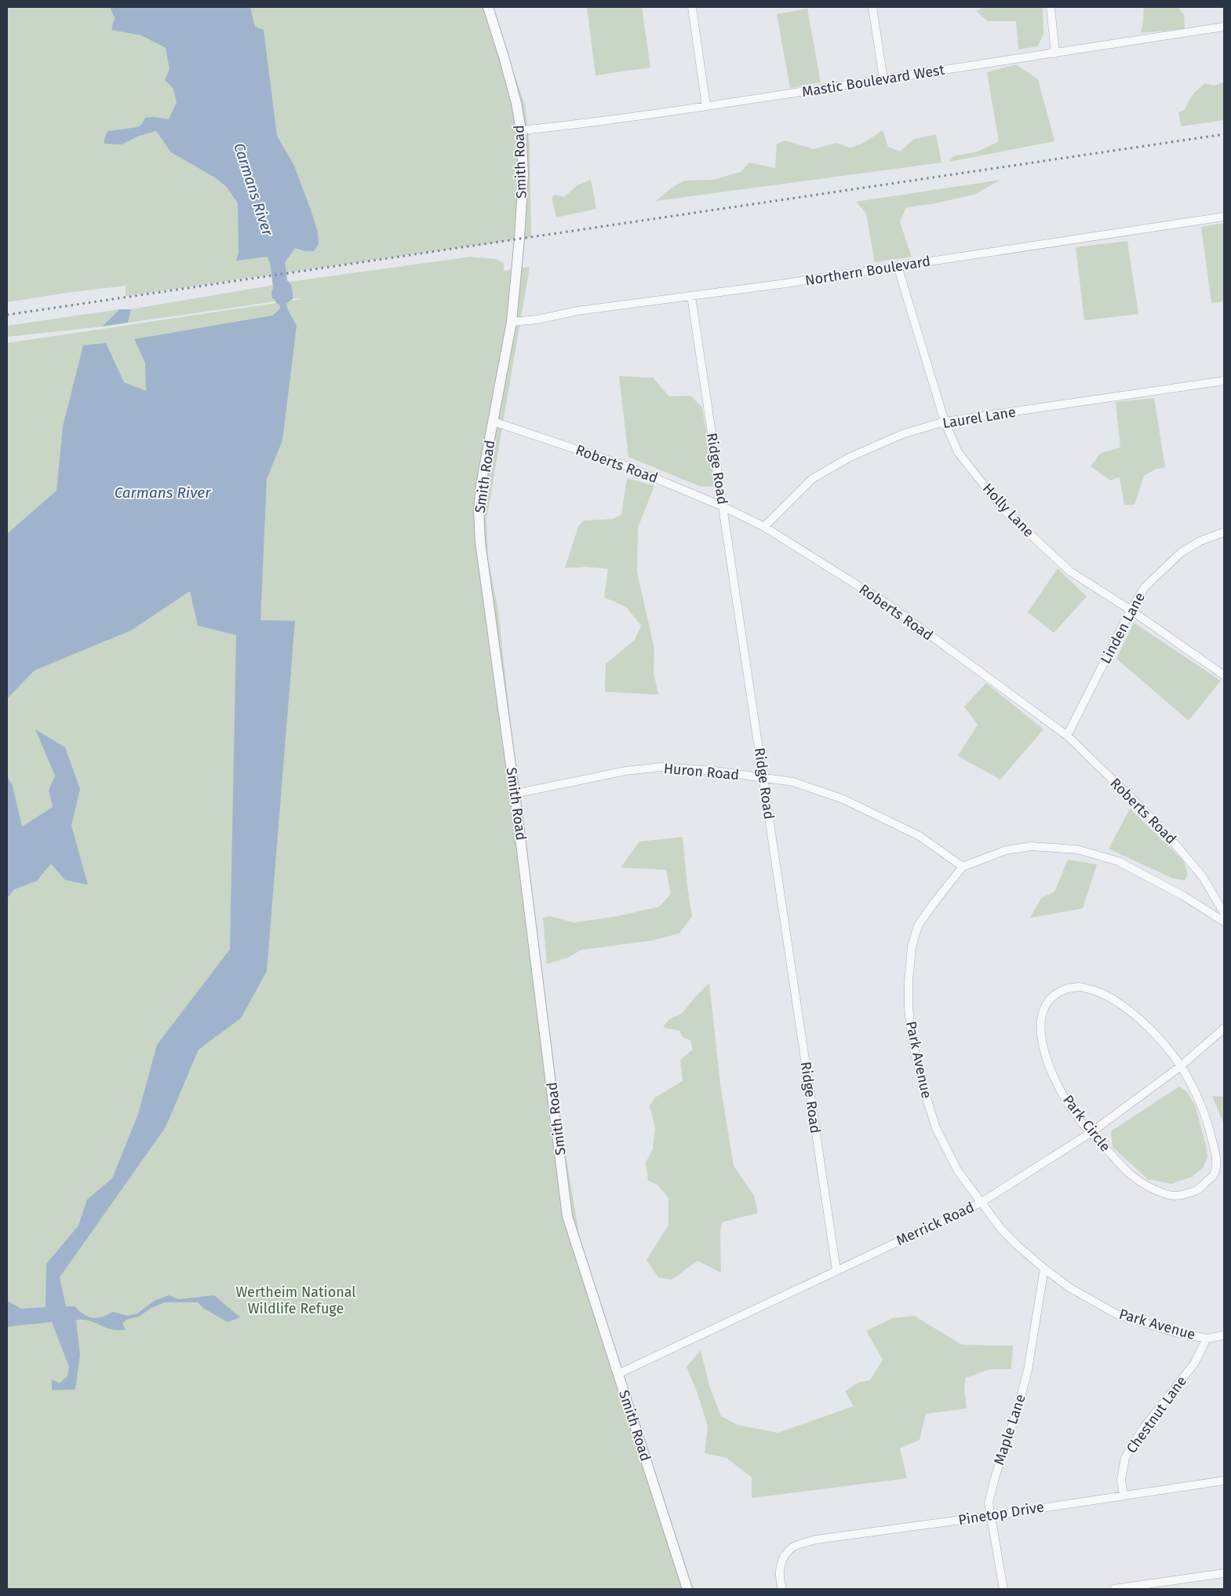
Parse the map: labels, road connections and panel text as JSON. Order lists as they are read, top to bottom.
{
  "streets": {
    "street": [
      "Mastic Boulevard West",
      "Smith Road",
      "Northern Boulevard",
      "Laurel Lane",
      "Roberts Road",
      "Ridge Road",
      "Holly Lane",
      "Linden Lane",
      "Huron Road",
      "Park Avenue",
      "Park Circle",
      "Merrick Road",
      "Chestnut Lane",
      "Maple Lane",
      "Pinetop Drive"
    ]
  },
  "crossings": [
    ["Mastic Boulevard West", "Smith Road"],
    ["Smith Road", "Northern Boulevard"],
    ["Smith Road", "Roberts Road"],
    ["Smith Road", "Huron Road"],
    ["Smith Road", "Merrick Road"],
    ["Northern Boulevard", "Ridge Road"],
    ["Northern Boulevard", "Holly Lane"],
    ["Laurel Lane", "Roberts Road"],
    ["Laurel Lane", "Holly Lane"],
    ["Roberts Road", "Ridge Road"],
    ["Roberts Road", "Linden Lane"],
    ["Ridge Road", "Huron Road"],
    ["Ridge Road", "Merrick Road"],
    ["Holly Lane", "Linden Lane"],
    ["Huron Road", "Park Avenue"],
    ["Park Avenue", "Merrick Road"],
    ["Park Avenue", "Chestnut Lane"],
    ["Park Avenue", "Maple Lane"],
    ["Park Circle", "Merrick Road"],
    ["Chestnut Lane", "Pinetop Drive"],
    ["Maple Lane", "Pinetop Drive"]
  ],
  "water": ["Carmans River"],
  "parks": ["Wertheim National Wildlife Refuge"]
}
